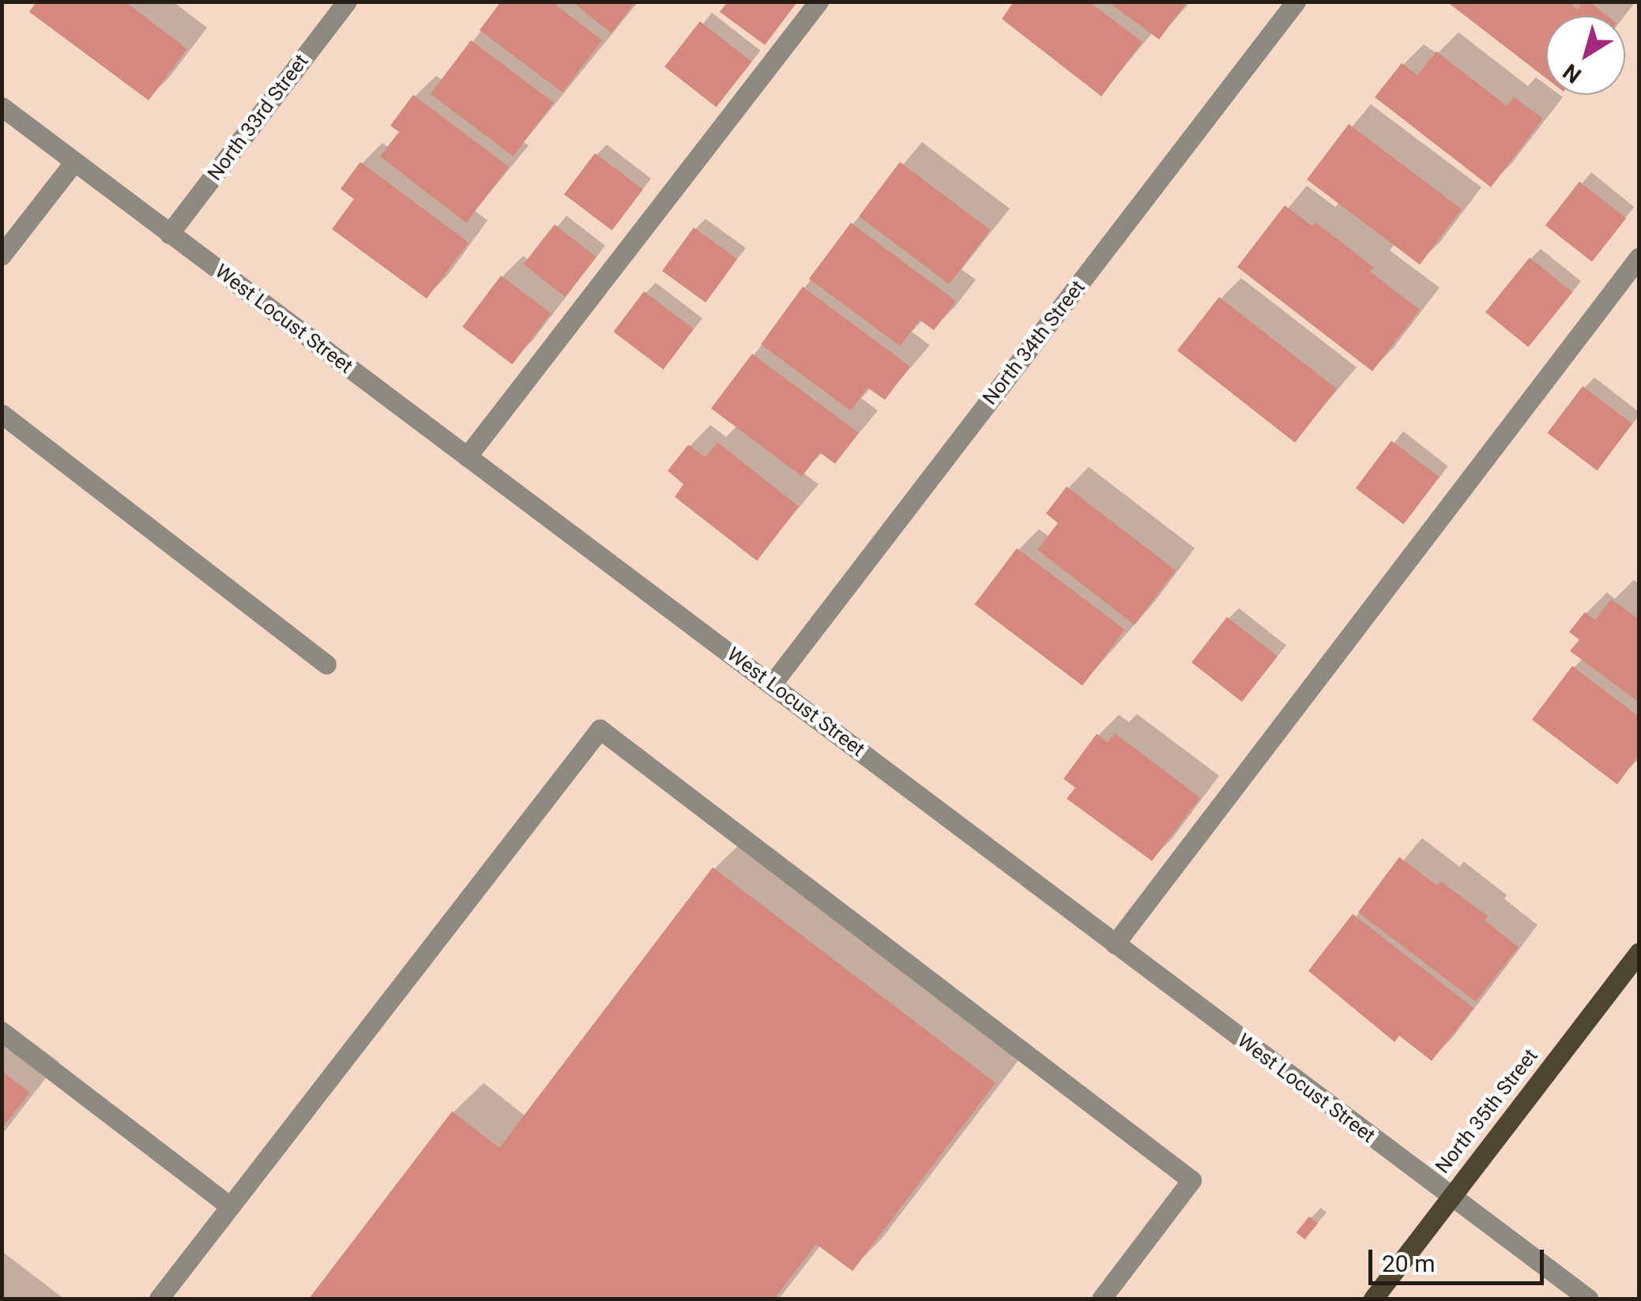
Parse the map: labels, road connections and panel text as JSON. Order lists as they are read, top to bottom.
{
  "streets": {
    "main road": ["North 35th Street"],
    "street": ["North 33rd Street", "West Locust Street", "North 34th Street"]
  },
  "crossings": [
    ["North 33rd Street", "West Locust Street"],
    ["West Locust Street", "North 34th Street"],
    ["West Locust Street", "North 35th Street"]
  ],
  "scale_bar": "20 m",
  "north": "bottom left"
}
